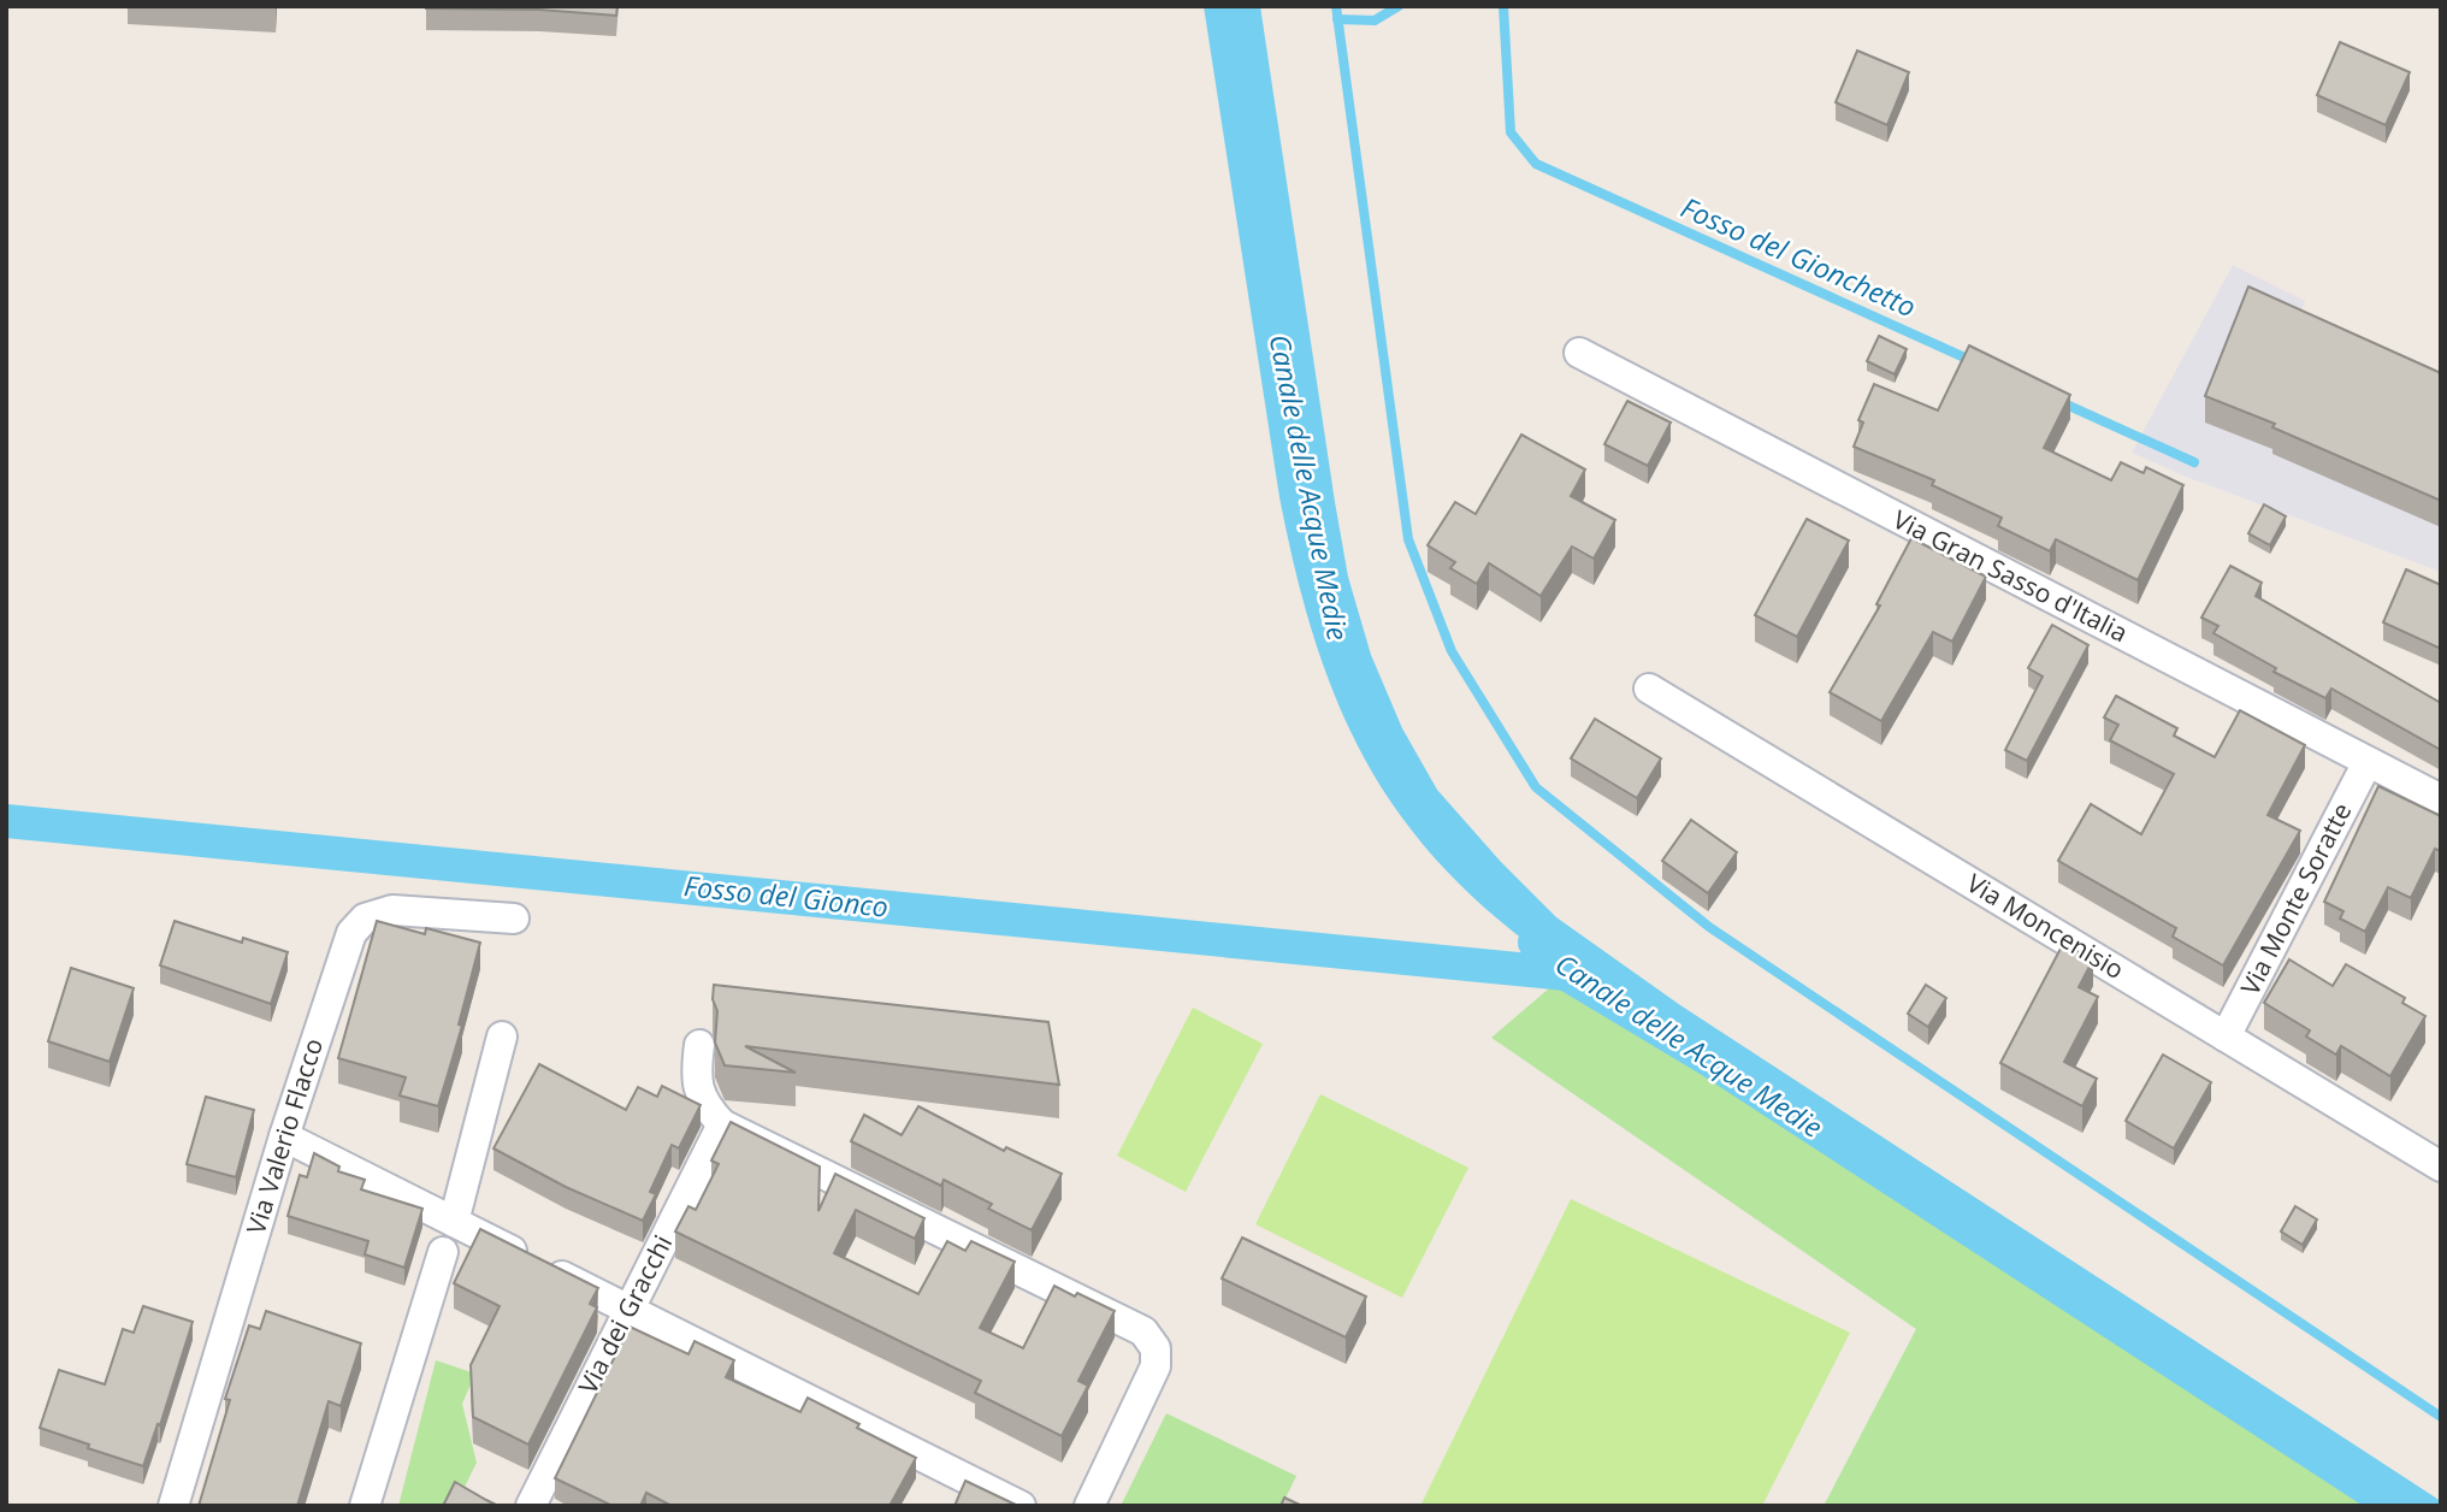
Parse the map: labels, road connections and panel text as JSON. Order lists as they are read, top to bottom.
{
  "streets": {
    "street": [
      "Via Gran Sasso d'Italia",
      "Via Monte Soratte",
      "Via Moncenisio",
      "Via Valerio Flacco",
      "Via dei Gracchi"
    ]
  },
  "crossings": [
    ["Via Gran Sasso d'Italia", "Via Monte Soratte"],
    ["Via Monte Soratte", "Via Moncenisio"]
  ],
  "water": ["Fosso del Gionchetto", "Canale delle Acque Medie", "Fosso del Gionco"]
}
